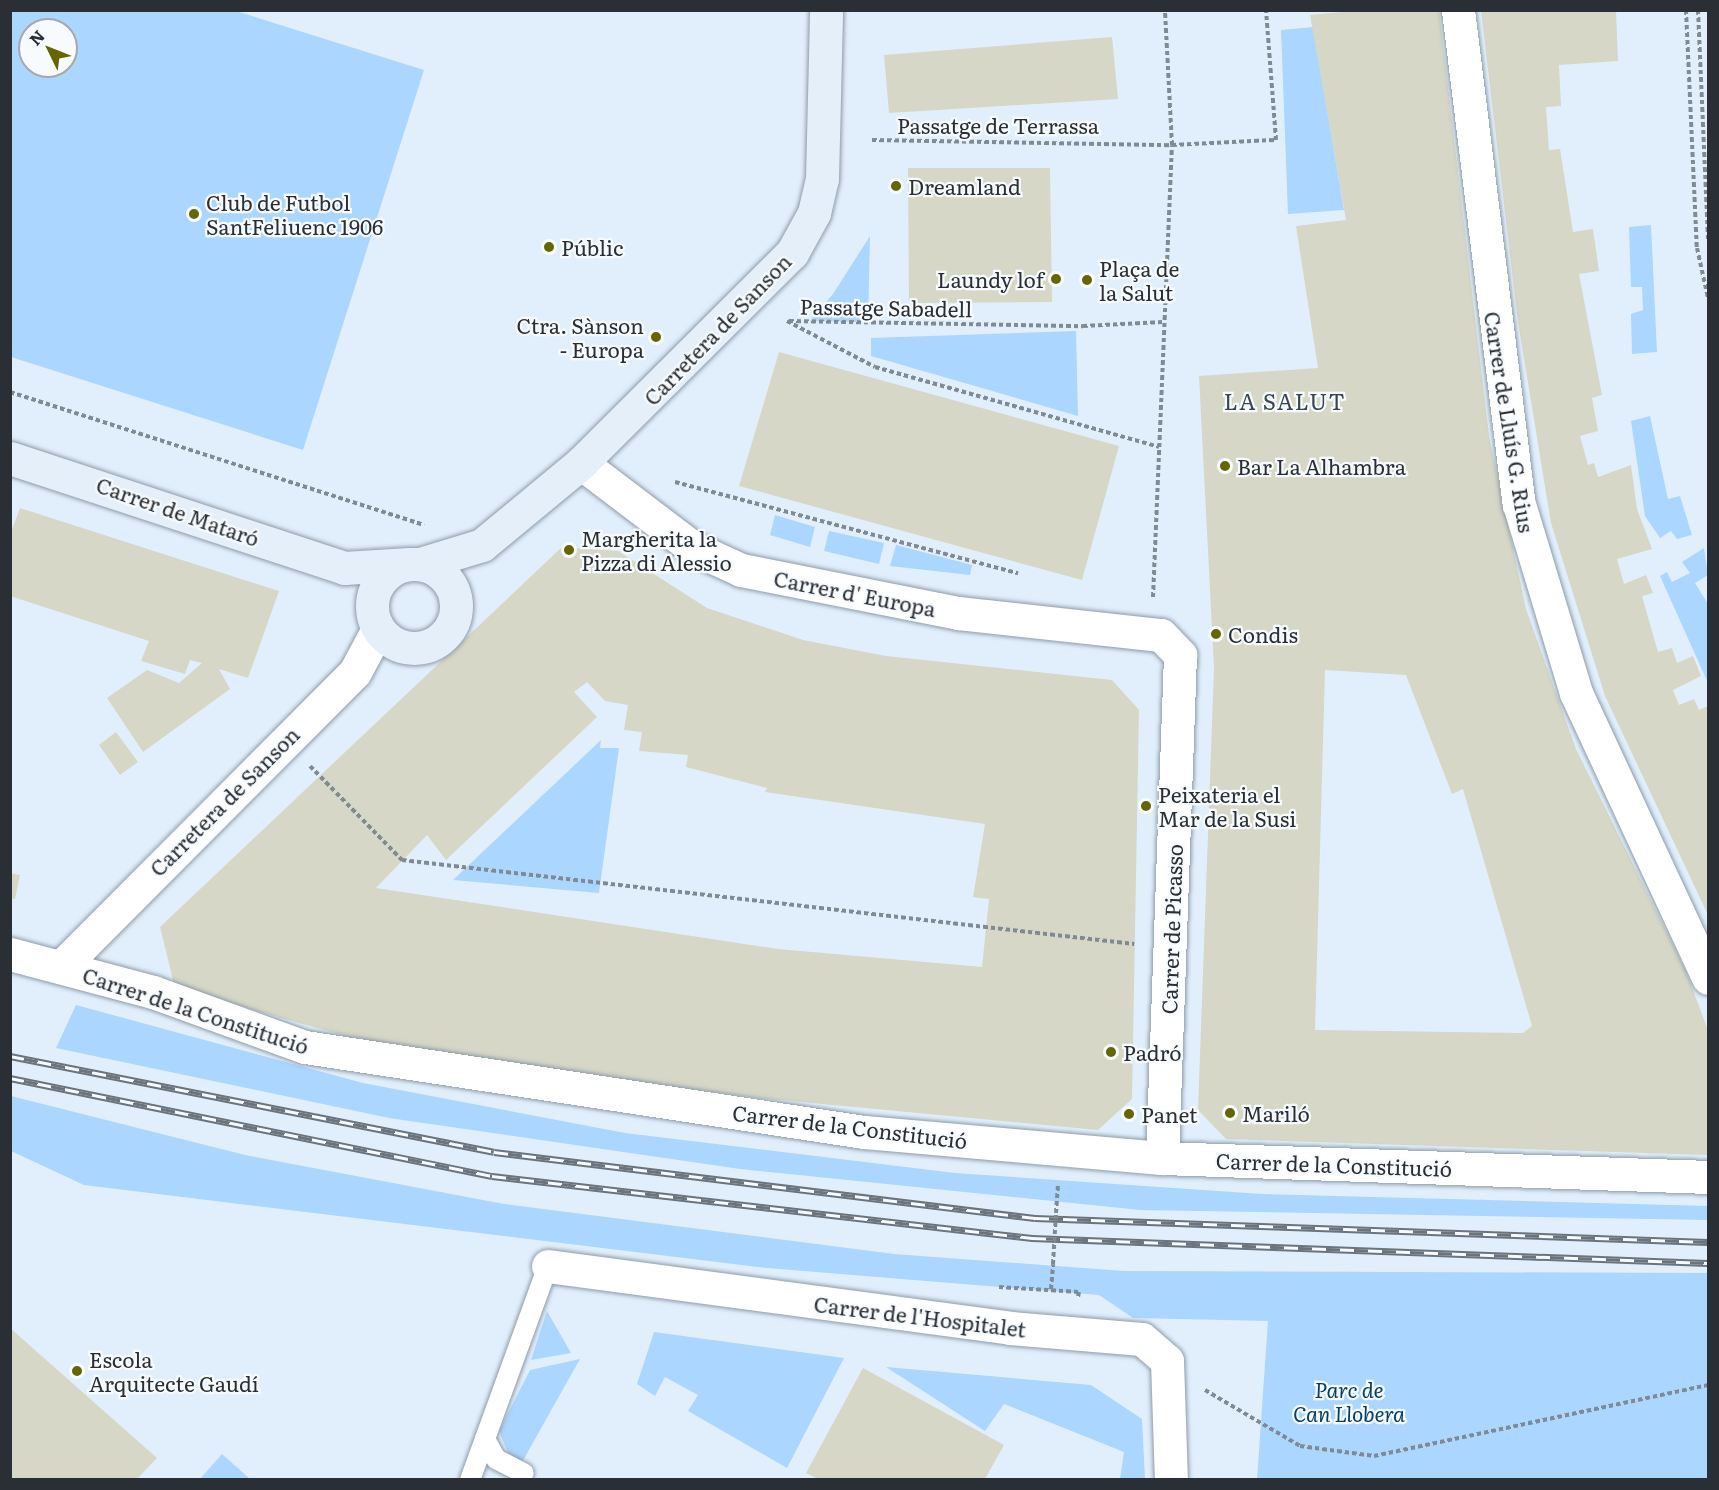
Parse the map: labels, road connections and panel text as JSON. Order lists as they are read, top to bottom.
{
  "streets": {
    "street": [
      "Carretera de Sanson",
      "Carrer de Lluís G. Rius",
      "Carrer de Mataró",
      "Carrer d' Europa",
      "Carrer de Picasso",
      "Carrer de la Constitució",
      "Carrer de l'Hospitalet"
    ],
    "path": ["Passatge de Terrassa", "Passatge Sabadell"]
  },
  "crossings": [
    ["Carretera de Sanson", "Carrer de Mataró"],
    ["Carretera de Sanson", "Carrer d' Europa"],
    ["Carretera de Sanson", "Carrer de la Constitució"],
    ["Carrer d' Europa", "Carrer de Picasso"],
    ["Carrer de Picasso", "Carrer de la Constitució"]
  ],
  "districts": ["LA SALUT"],
  "parks": ["Parc de Can Llobera"],
  "places": [
    "Dreamland",
    "Club de Futbol SantFeliuenc 1906",
    "Públic",
    "Laundy lof",
    "Plaça de la Salut",
    "Ctra. Sànson - Europa",
    "Bar La Alhambra",
    "Margherita la Pizza di Alessio",
    "Condis",
    "Peixateria el Mar de la Susi",
    "Padró",
    "Mariló",
    "Panet",
    "Escola Arquitecte Gaudí"
  ],
  "north": "top left"
}
